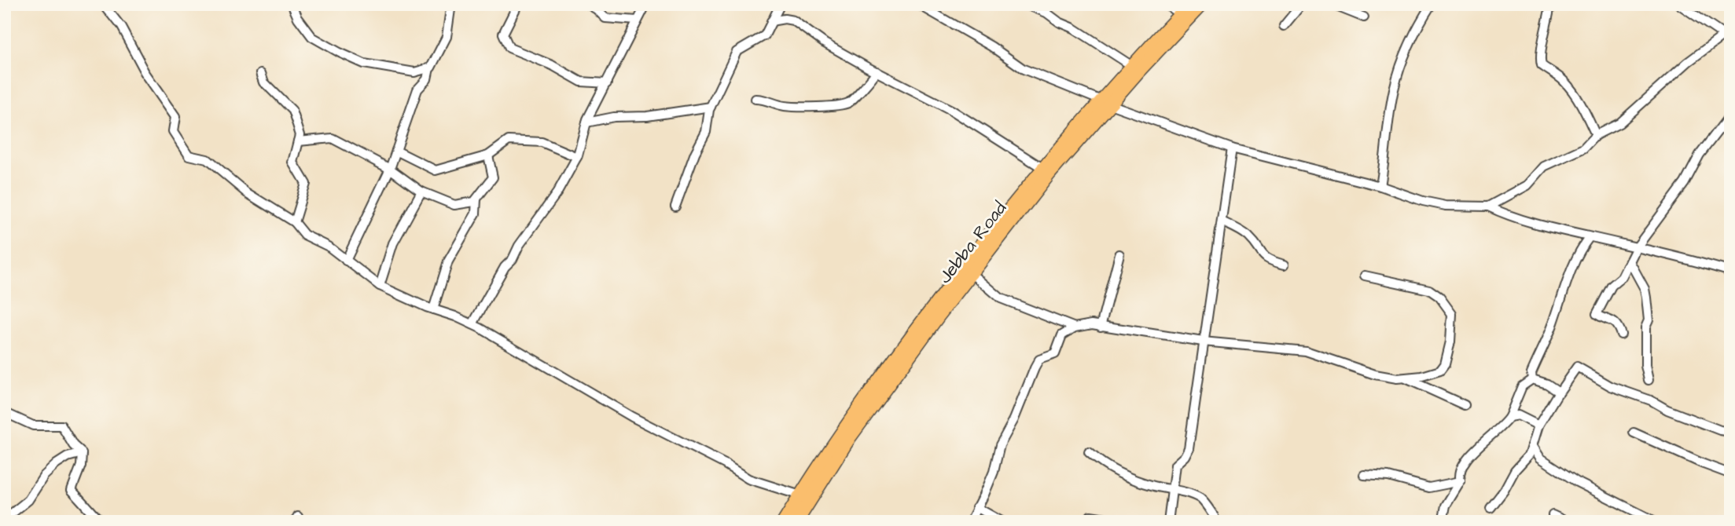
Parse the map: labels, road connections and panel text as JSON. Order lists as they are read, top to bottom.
{
  "streets": {
    "highway": ["Jebba Road"]
  }
}
